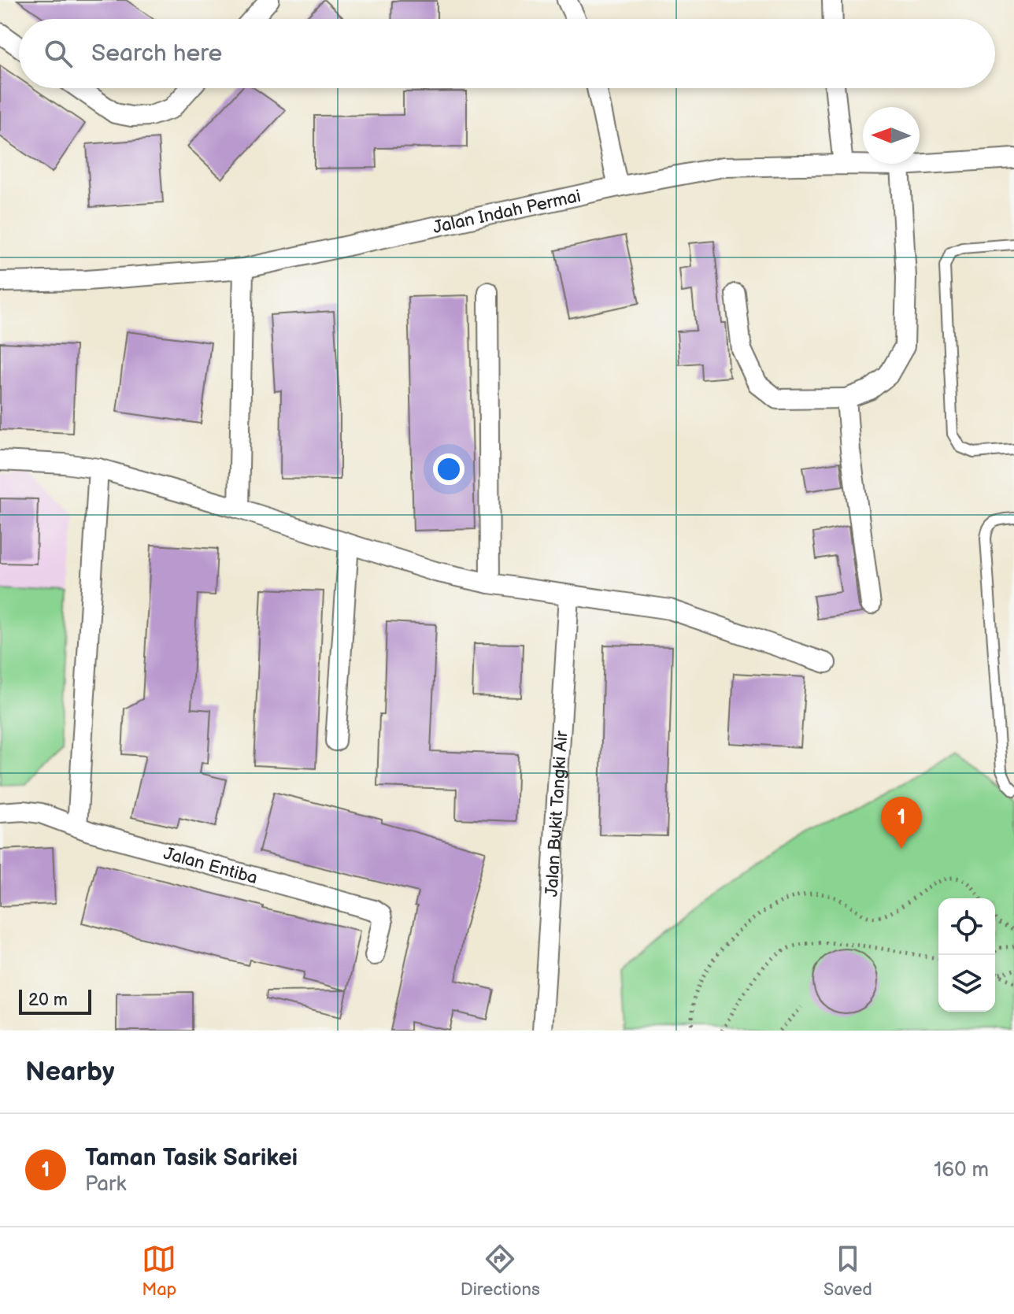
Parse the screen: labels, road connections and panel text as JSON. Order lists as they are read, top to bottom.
{
  "streets": {
    "street": ["Jalan Indah Permai", "Jalan Bukit Tangki Air", "Jalan Entiba"]
  },
  "scale_bar": "20 m",
  "north": "left",
  "page": {
    "search": "Search here",
    "pins": "1",
    "scale": "20 m",
    "heading": "Nearby",
    "list": [
      {
        "mark": "1",
        "name": "Taman Tasik Sarikei",
        "note": "Park",
        "value": "160 m"
      }
    ],
    "nav": ["Map", "Directions", "Saved"]
  }
}
